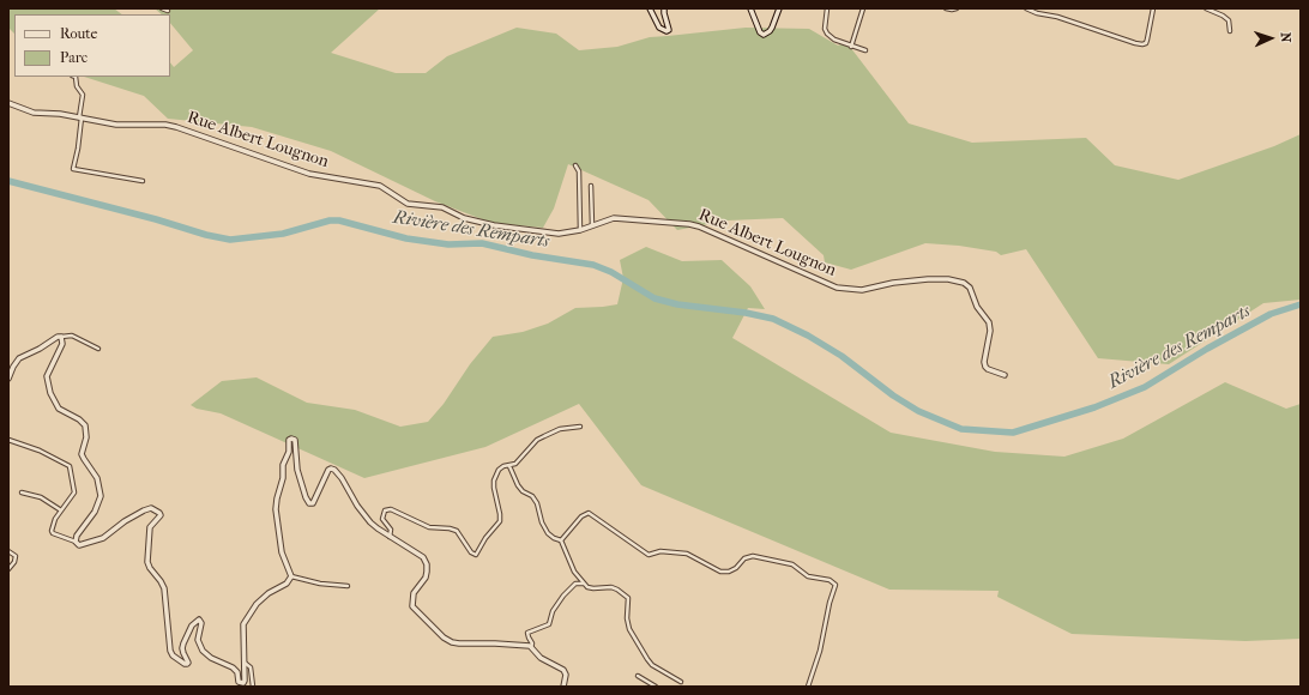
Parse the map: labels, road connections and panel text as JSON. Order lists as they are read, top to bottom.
{
  "streets": {
    "street": ["Rue Albert Lougnon"]
  },
  "water": ["Rivière des Remparts"],
  "legend": ["Route", "Parc"],
  "north": "right"
}
